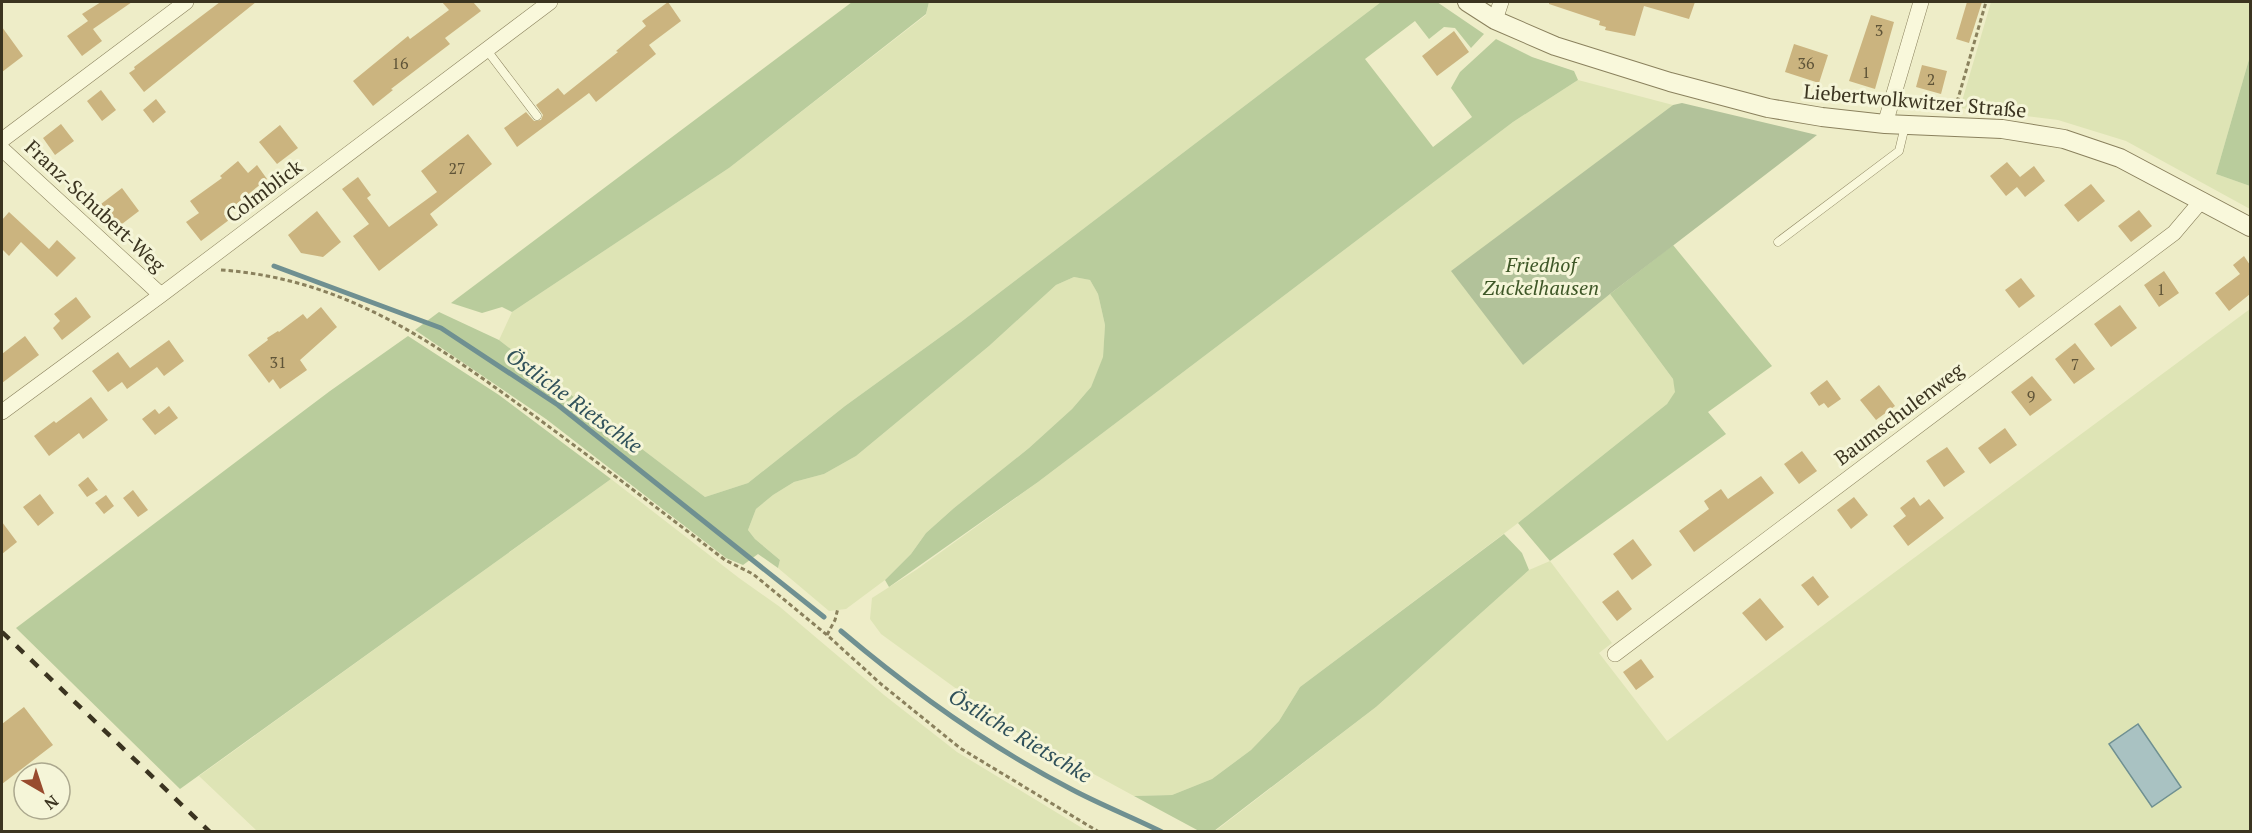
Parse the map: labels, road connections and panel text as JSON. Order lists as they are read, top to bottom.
{
  "streets": {
    "street": [
      "Liebertwolkwitzer Straße",
      "Colmblick",
      "Franz-Schubert-Weg",
      "Baumschulenweg"
    ]
  },
  "crossings": [
    ["Liebertwolkwitzer Straße", "Baumschulenweg"],
    ["Colmblick", "Franz-Schubert-Weg"]
  ],
  "water": ["Östliche Rietschke"],
  "parks": ["Friedhof Zuckelhausen"],
  "house_numbers": [
    "3",
    "16",
    "36",
    "1",
    "2",
    "27",
    "1",
    "31",
    "7",
    "9"
  ],
  "north": "bottom right"
}
